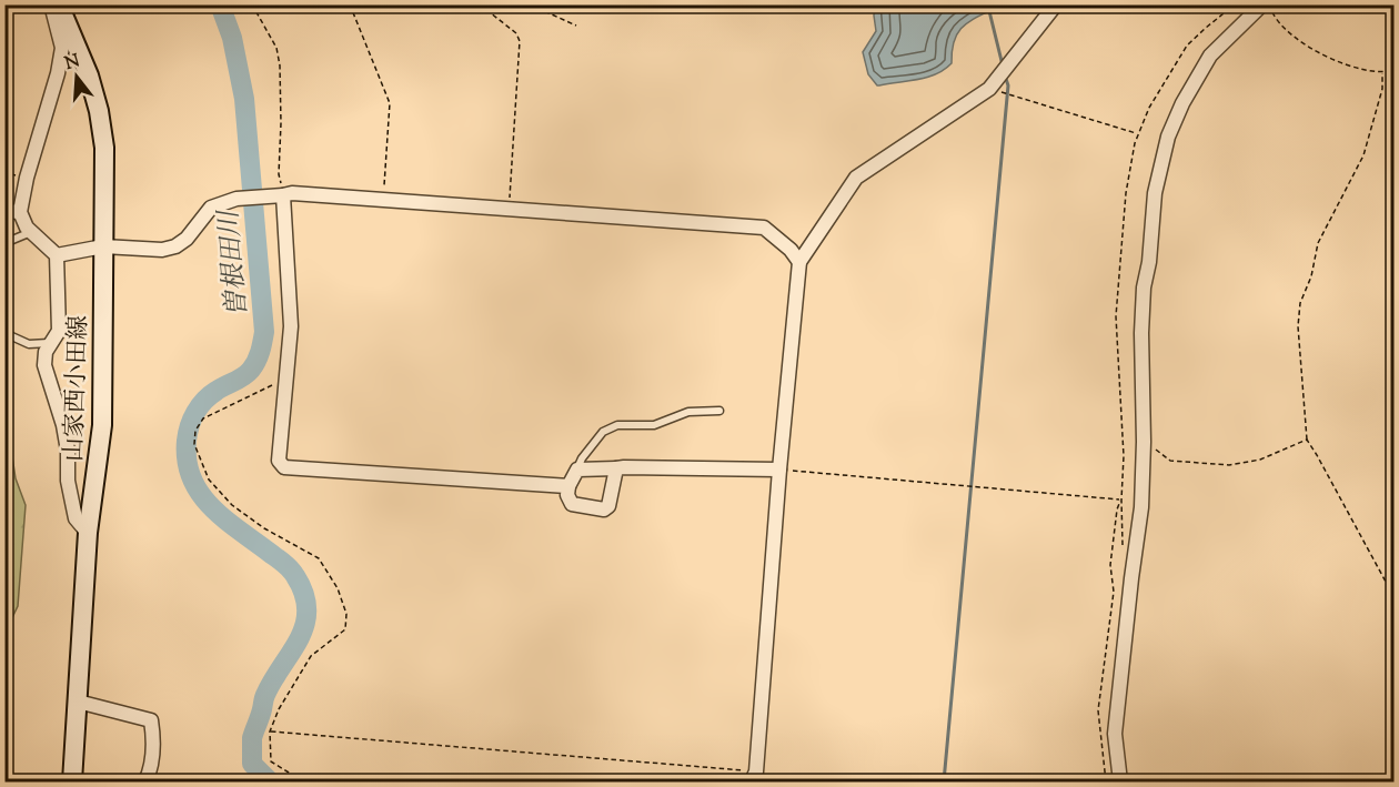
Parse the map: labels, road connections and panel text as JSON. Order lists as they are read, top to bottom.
{
  "streets": {
    "main road": ["山家西小田線"]
  },
  "water": ["曽根田川"],
  "north": "top"
}
